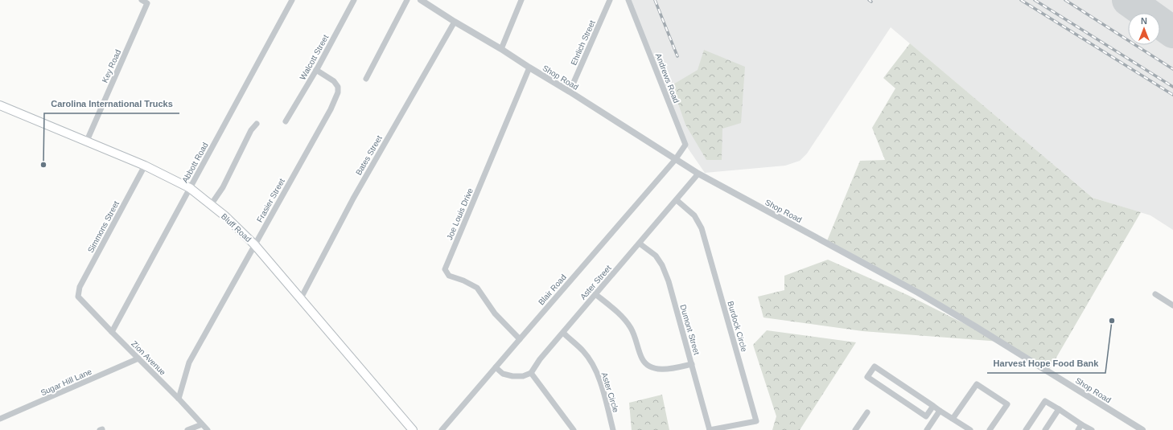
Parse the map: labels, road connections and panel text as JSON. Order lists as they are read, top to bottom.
{
  "streets": {
    "main road": ["Bluff Road"],
    "street": [
      "Ehrlich Street",
      "Walcott Street",
      "Key Road",
      "Shop Road",
      "Andrews Road",
      "Bates Street",
      "Abbott Road",
      "Frasier Street",
      "Joe Louis Drive",
      "Simmons Street",
      "Aster Street",
      "Blair Road",
      "Burdock Circle",
      "Dumont Street",
      "Zion Avenue",
      "Sugar Hill Lane",
      "Aster Circle"
    ]
  },
  "crossings": [
    ["Ehrlich Street", "Shop Road"],
    ["Walcott Street", "Frasier Street"],
    ["Key Road", "Bluff Road"],
    ["Shop Road", "Andrews Road"],
    ["Shop Road", "Bates Street"],
    ["Shop Road", "Joe Louis Drive"],
    ["Shop Road", "Aster Street"],
    ["Shop Road", "Blair Road"],
    ["Andrews Road", "Blair Road"],
    ["Bates Street", "Bluff Road"],
    ["Abbott Road", "Bluff Road"],
    ["Abbott Road", "Zion Avenue"],
    ["Frasier Street", "Bluff Road"],
    ["Frasier Street", "Zion Avenue"],
    ["Joe Louis Drive", "Blair Road"],
    ["Simmons Street", "Bluff Road"],
    ["Simmons Street", "Zion Avenue"],
    ["Aster Street", "Burdock Circle"],
    ["Aster Street", "Dumont Street"],
    ["Aster Street", "Aster Circle"],
    ["Burdock Circle", "Dumont Street"],
    ["Zion Avenue", "Sugar Hill Lane"]
  ],
  "places": ["Carolina International Trucks", "Harvest Hope Food Bank"],
  "north": "top"
}
